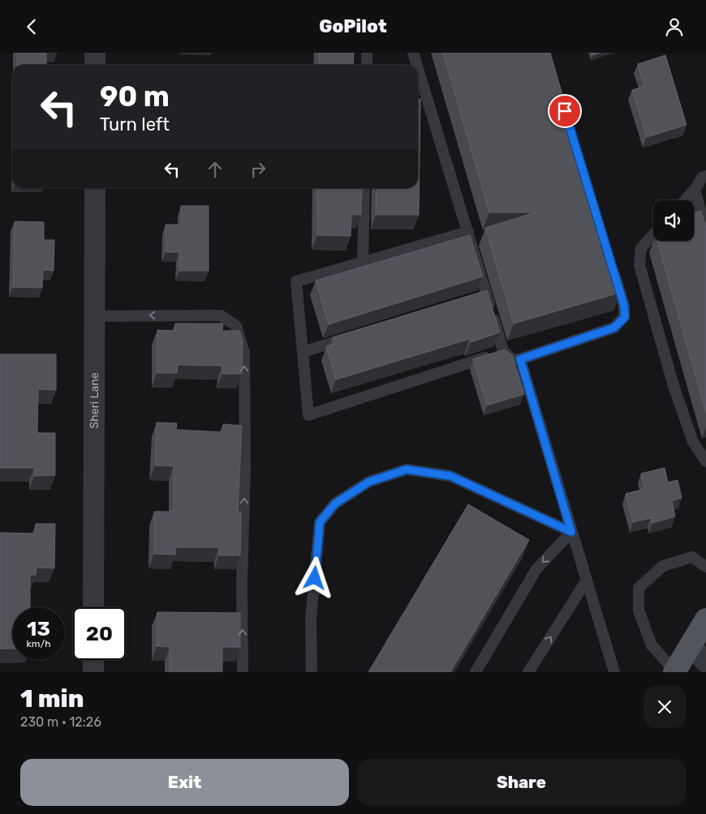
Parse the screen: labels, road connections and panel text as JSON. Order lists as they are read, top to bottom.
{
  "streets": {
    "street": ["Sheri Lane"]
  },
  "page": {
    "header": "GoPilot",
    "turn": ["90 m", "Turn left"],
    "speed": "13 km/h",
    "limit": "20",
    "heading": ["1 min", "230 m · 12:26"],
    "buttons": ["Exit", "Share"]
  }
}
